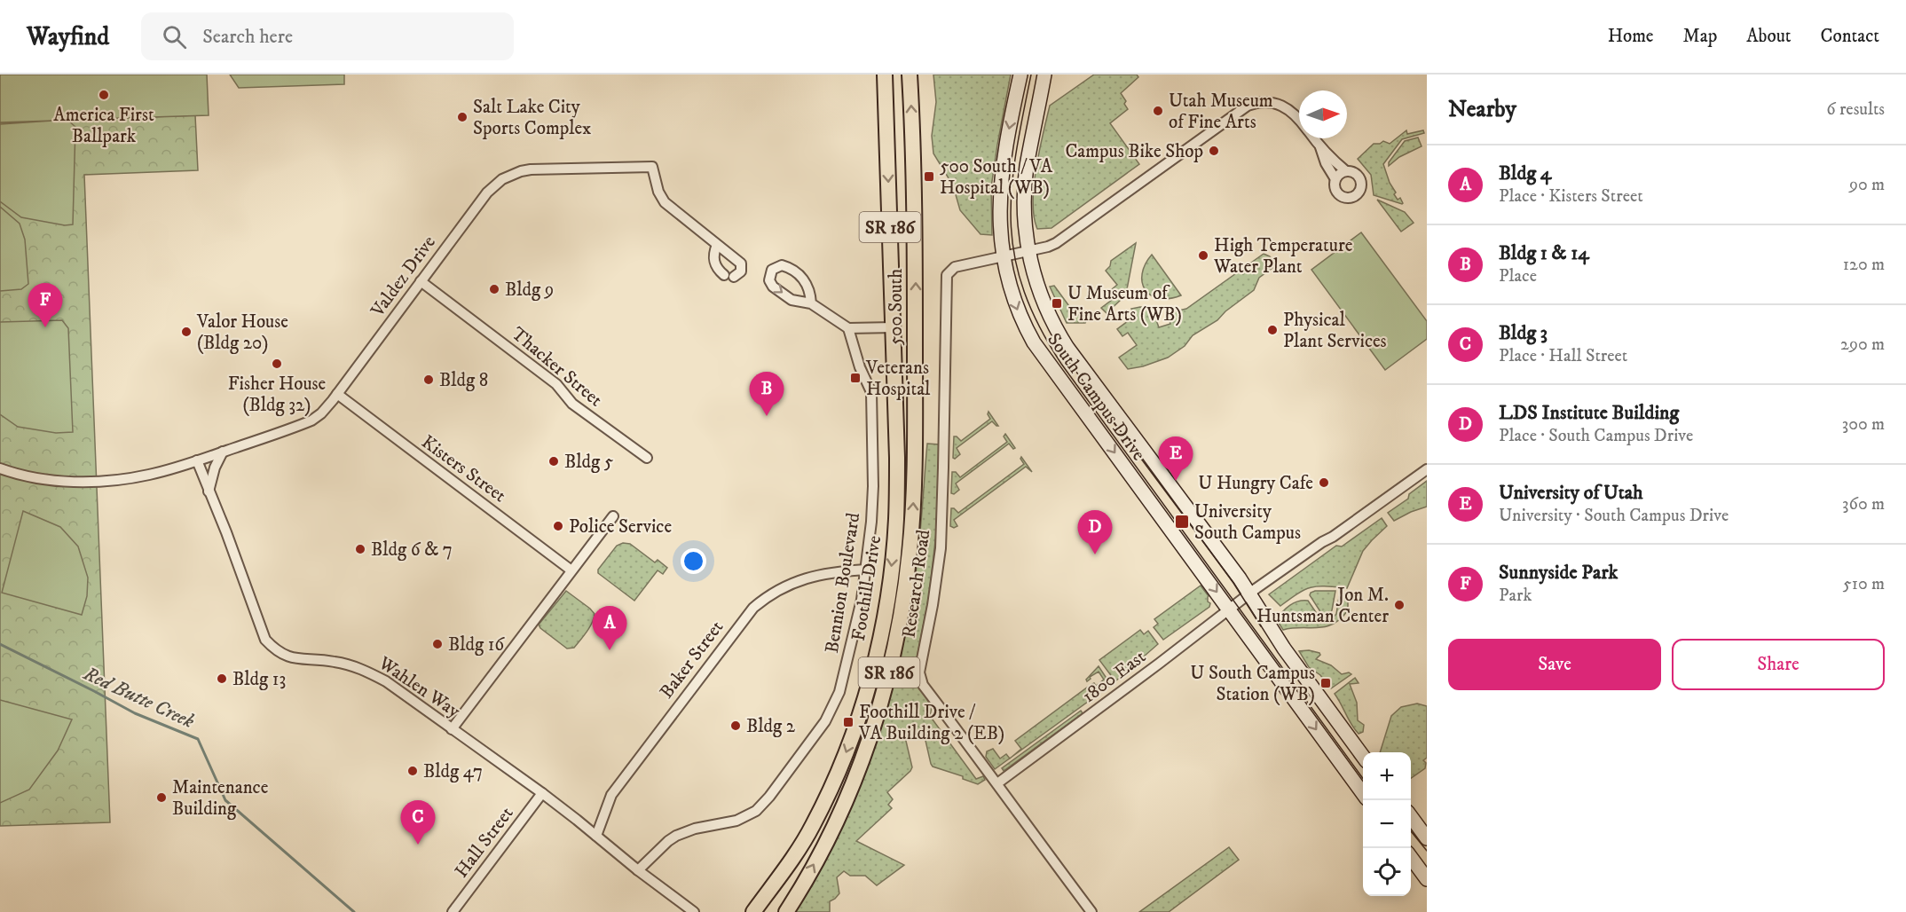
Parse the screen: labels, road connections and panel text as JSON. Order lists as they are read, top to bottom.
{
  "streets": {
    "main road": ["SR 186", "500 South", "Foothill Drive"],
    "street": [
      "Valdez Drive",
      "Thacker Street",
      "South Campus Drive",
      "Kisters Street",
      "Bennion Boulevard",
      "Research Road",
      "Baker Street",
      "1800 East",
      "Wahlen Way",
      "Hall Street"
    ]
  },
  "crossings": [
    ["Valdez Drive", "Thacker Street"],
    ["Valdez Drive", "Kisters Street"],
    ["Valdez Drive", "Wahlen Way"],
    ["500 South", "Foothill Drive"],
    ["South Campus Drive", "Research Road"],
    ["South Campus Drive", "1800 East"],
    ["Bennion Boulevard", "Baker Street"],
    ["Bennion Boulevard", "Wahlen Way"],
    ["Research Road", "1800 East"],
    ["Baker Street", "Wahlen Way"],
    ["Wahlen Way", "Hall Street"]
  ],
  "water": ["Red Butte Creek"],
  "places": {
    "other": [
      "America First Ballpark",
      "Utah Museum of Fine Arts",
      "Salt Lake City Sports Complex",
      "Campus Bike Shop",
      "High Temperature Water Plant",
      "Bldg 9",
      "Physical Plant Services",
      "Valor House (Bldg 20)",
      "Fisher House (Bldg 32)",
      "Bldg 8",
      "Bldg 5",
      "U Hungry Cafe",
      "Police Service",
      "Bldg 6 & 7",
      "Jon M. Huntsman Center",
      "Bldg 16",
      "Bldg 13",
      "Bldg 2",
      "Bldg 47",
      "Maintenance Building"
    ],
    "transit": [
      "500 South / VA Hospital (WB)",
      "U Museum of Fine Arts (WB)",
      "Veterans Hospital",
      "University South Campus",
      "U South Campus Station (WB)",
      "Foothill Drive / VA Building 2 (EB)"
    ]
  },
  "north": "right",
  "page": {
    "header": "Wayfind",
    "search": "Search here",
    "nav": [
      "Home",
      "Map",
      "About",
      "Contact"
    ],
    "heading": ["Nearby", "6 results"],
    "list": [
      {
        "mark": "A",
        "name": "Bldg 4",
        "note": "Place · Kisters Street",
        "value": "90 m"
      },
      {
        "mark": "B",
        "name": "Bldg 1 & 14",
        "note": "Place",
        "value": "120 m"
      },
      {
        "mark": "C",
        "name": "Bldg 3",
        "note": "Place · Hall Street",
        "value": "290 m"
      },
      {
        "mark": "D",
        "name": "LDS Institute Building",
        "note": "Place · South Campus Drive",
        "value": "300 m"
      },
      {
        "mark": "E",
        "name": "University of Utah",
        "note": "University · South Campus Drive",
        "value": "360 m"
      },
      {
        "mark": "F",
        "name": "Sunnyside Park",
        "note": "Park",
        "value": "510 m"
      }
    ],
    "pins": [
      "F",
      "B",
      "E",
      "D",
      "A",
      "C"
    ],
    "buttons": ["Save", "Share"],
    "map_buttons": ["+", "−"]
  }
}
